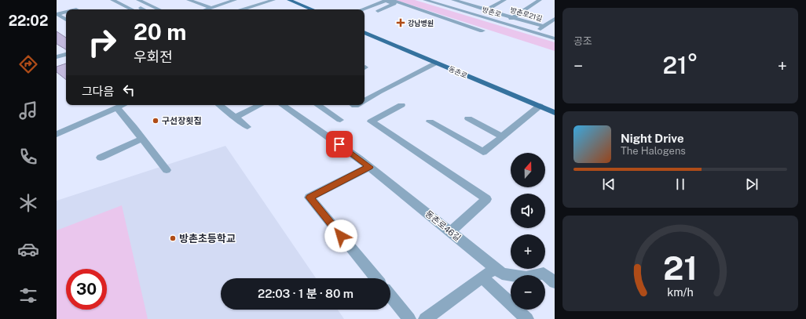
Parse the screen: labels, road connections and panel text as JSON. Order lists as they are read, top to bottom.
{
  "streets": {
    "main road": ["동촌로"],
    "street": ["방촌로", "방촌로21길", "동촌로46길"]
  },
  "crossings": [
    ["방촌로", "방촌로21길"]
  ],
  "places": {
    "health": ["강남병원"],
    "other": ["구선장횟집", "방촌초등학교"]
  },
  "north": "top",
  "page": {
    "tabs": "22:02",
    "tile": "공조",
    "turn": ["20 m", "우회전"],
    "heat": ["−", "21°", "+"],
    "then": "그다음",
    "song": ["Night Drive", "The Halogens"],
    "map_buttons": ["+", "−"],
    "limit": "30",
    "trip": "22:03 · 1 분 · 80 m",
    "gauge": ["21", "km/h"]
  }
}
